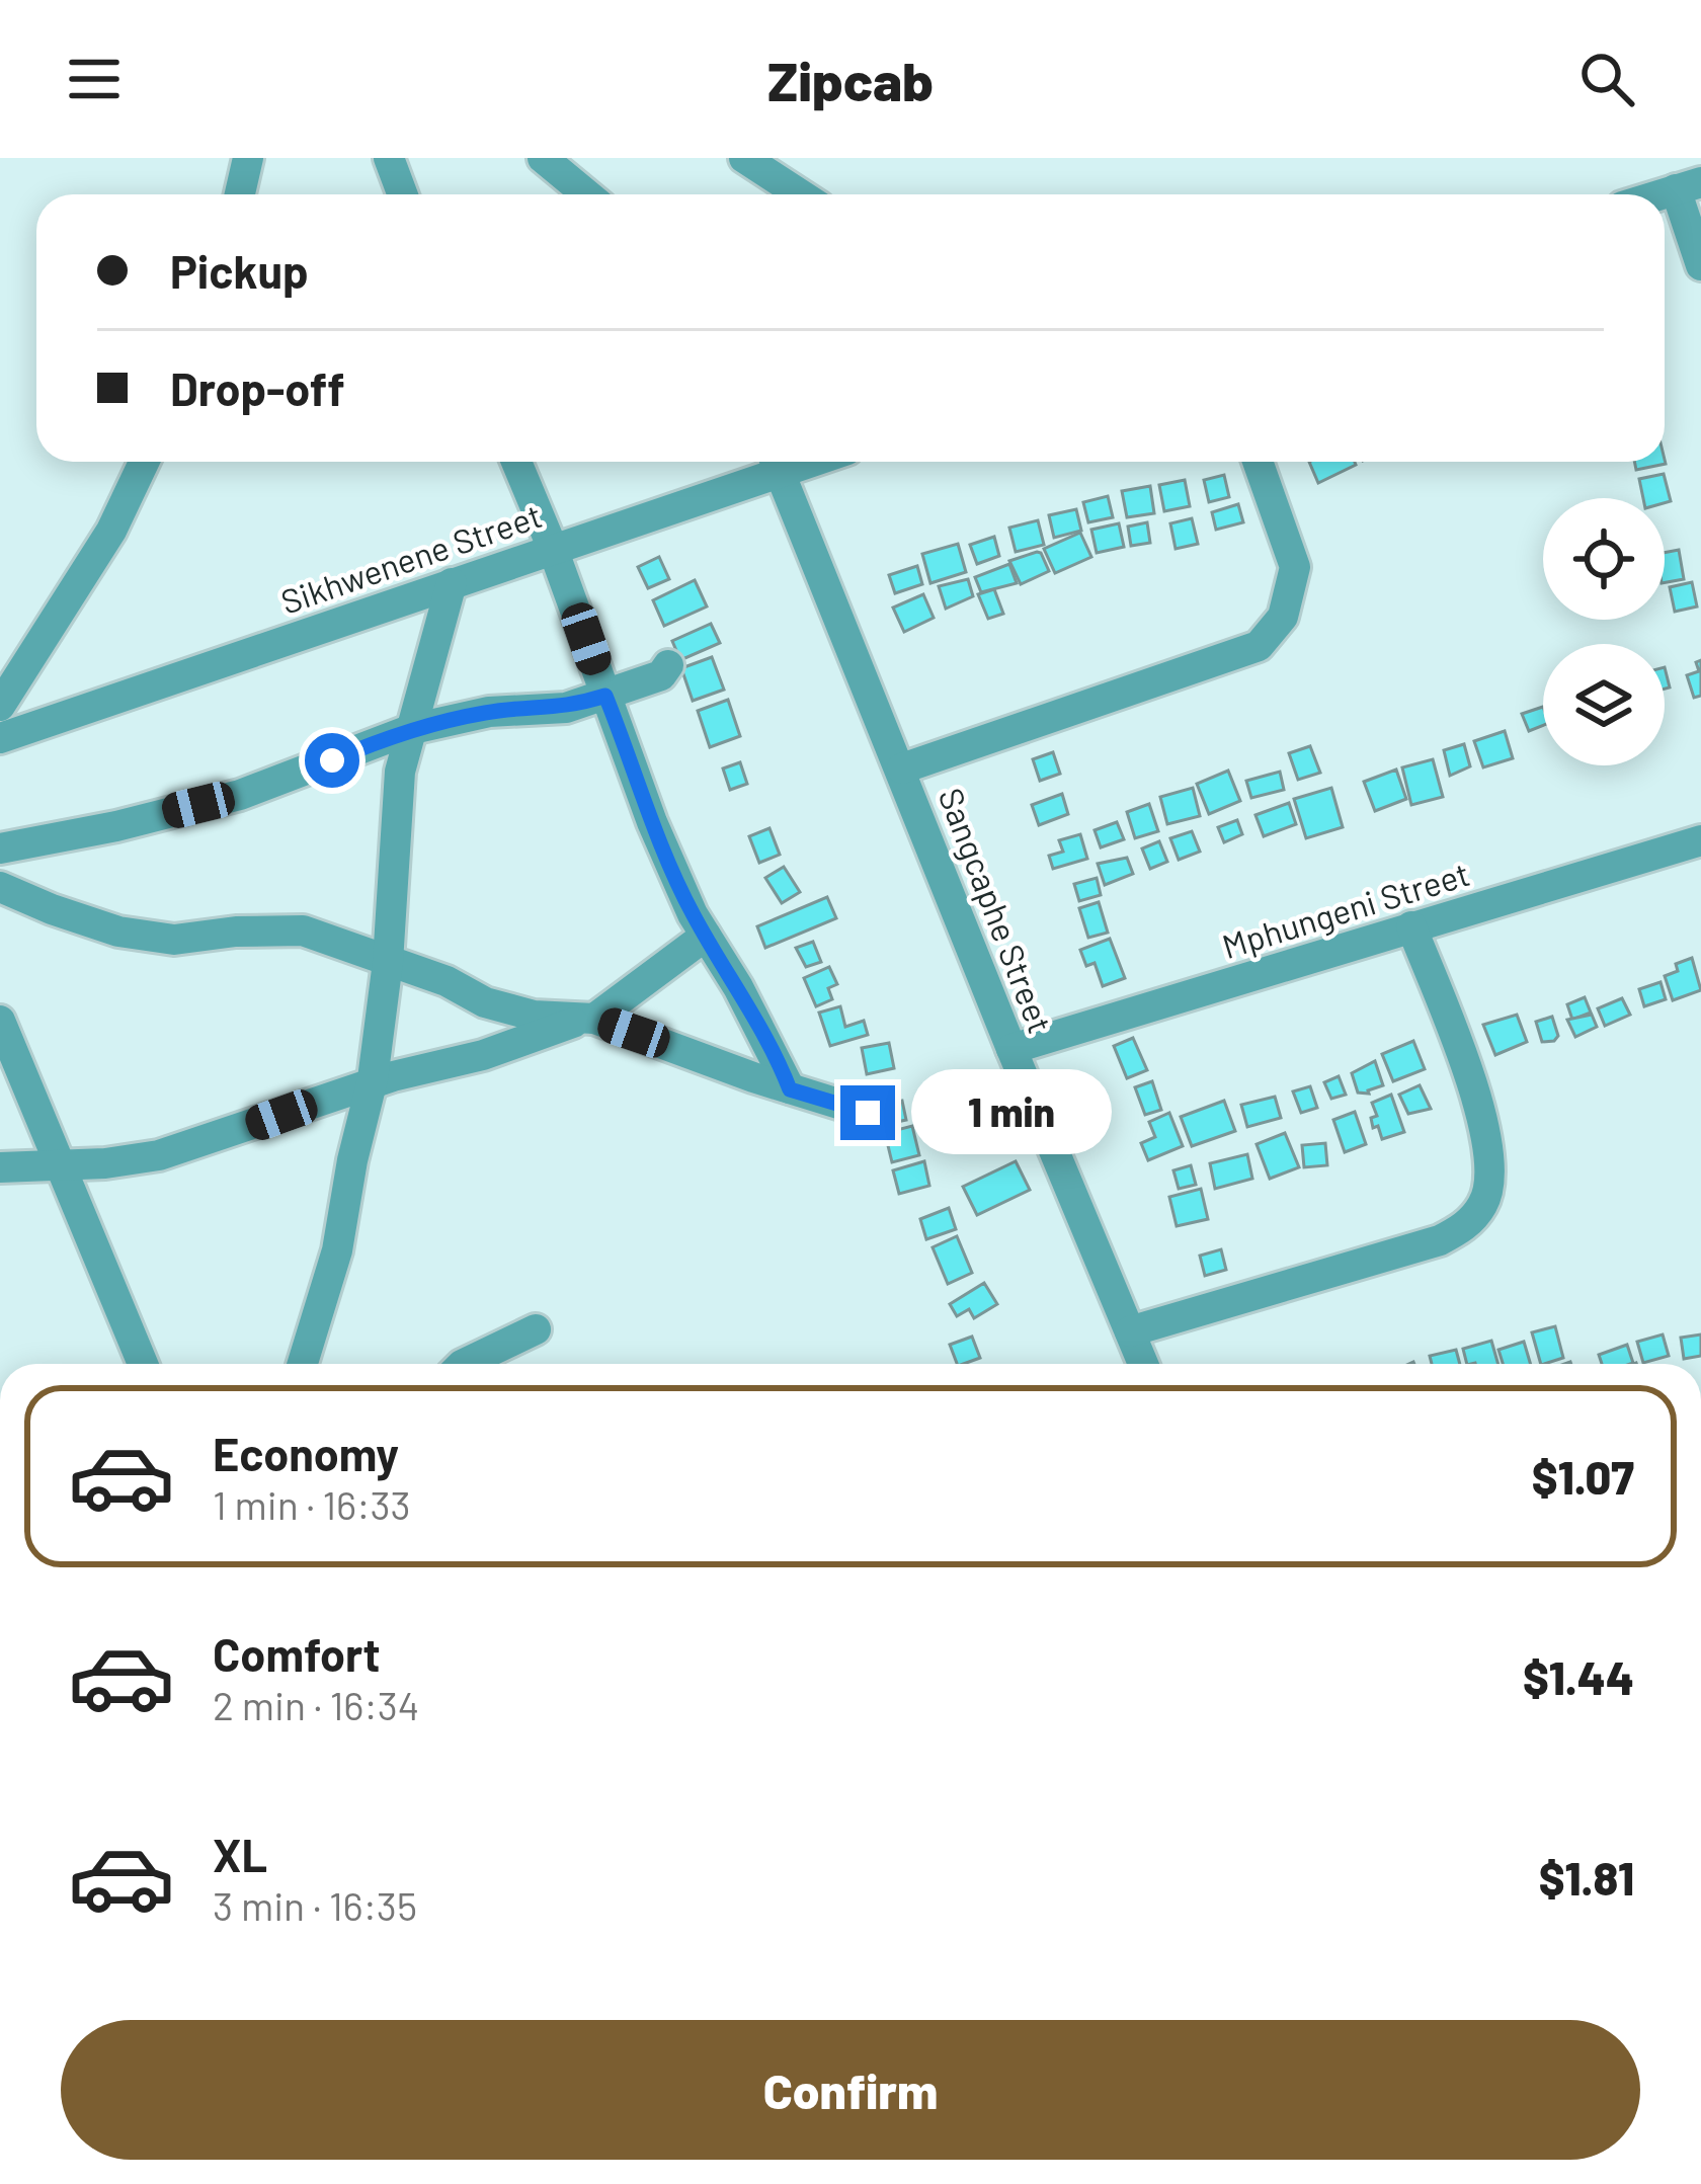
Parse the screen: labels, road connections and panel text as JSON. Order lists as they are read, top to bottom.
{
  "streets": {
    "street": ["Sikhwenene Street", "Mphungeni Street", "Sangcaphe Street"]
  },
  "crossings": [
    ["Mphungeni Street", "Sangcaphe Street"]
  ],
  "page": {
    "header": "Zipcab",
    "banner": ["Pickup", "Drop-off"],
    "bubble": "1 min",
    "list": [
      {
        "name": "Economy",
        "note": "1 min · 16:33",
        "value": "$1.07"
      },
      {
        "name": "Comfort",
        "note": "2 min · 16:34",
        "value": "$1.44"
      },
      {
        "name": "XL",
        "note": "3 min · 16:35",
        "value": "$1.81"
      }
    ],
    "buttons": "Confirm"
  }
}
